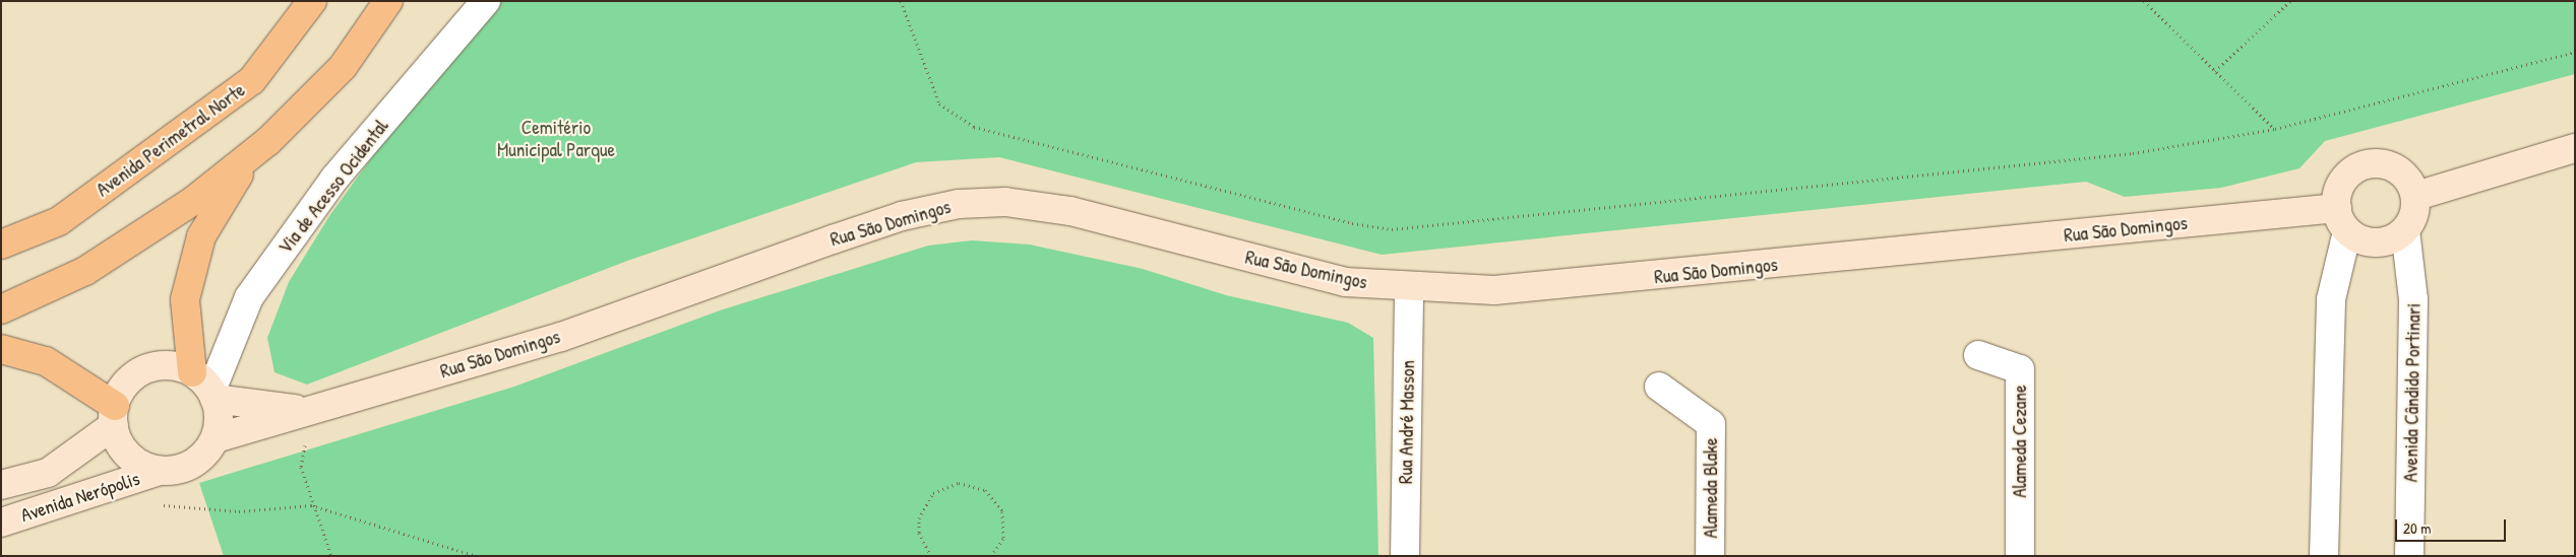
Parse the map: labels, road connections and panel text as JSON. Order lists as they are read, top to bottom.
{
  "streets": {
    "highway": ["Avenida Perimetral Norte"],
    "main road": ["Rua São Domingos", "Avenida Nerópolis"],
    "street": [
      "Via de Acesso Ocidental",
      "Avenida Cândido Portinari",
      "Rua André Masson",
      "Alameda Cezane",
      "Alameda Blake"
    ]
  },
  "crossings": [
    ["Via de Acesso Ocidental", "Rua São Domingos"],
    ["Via de Acesso Ocidental", "Avenida Nerópolis"],
    ["Rua São Domingos", "Avenida Cândido Portinari"],
    ["Rua São Domingos", "Rua André Masson"],
    ["Rua São Domingos", "Avenida Nerópolis"]
  ],
  "parks": ["Cemitério Municipal Parque"],
  "scale_bar": "20 m"
}
